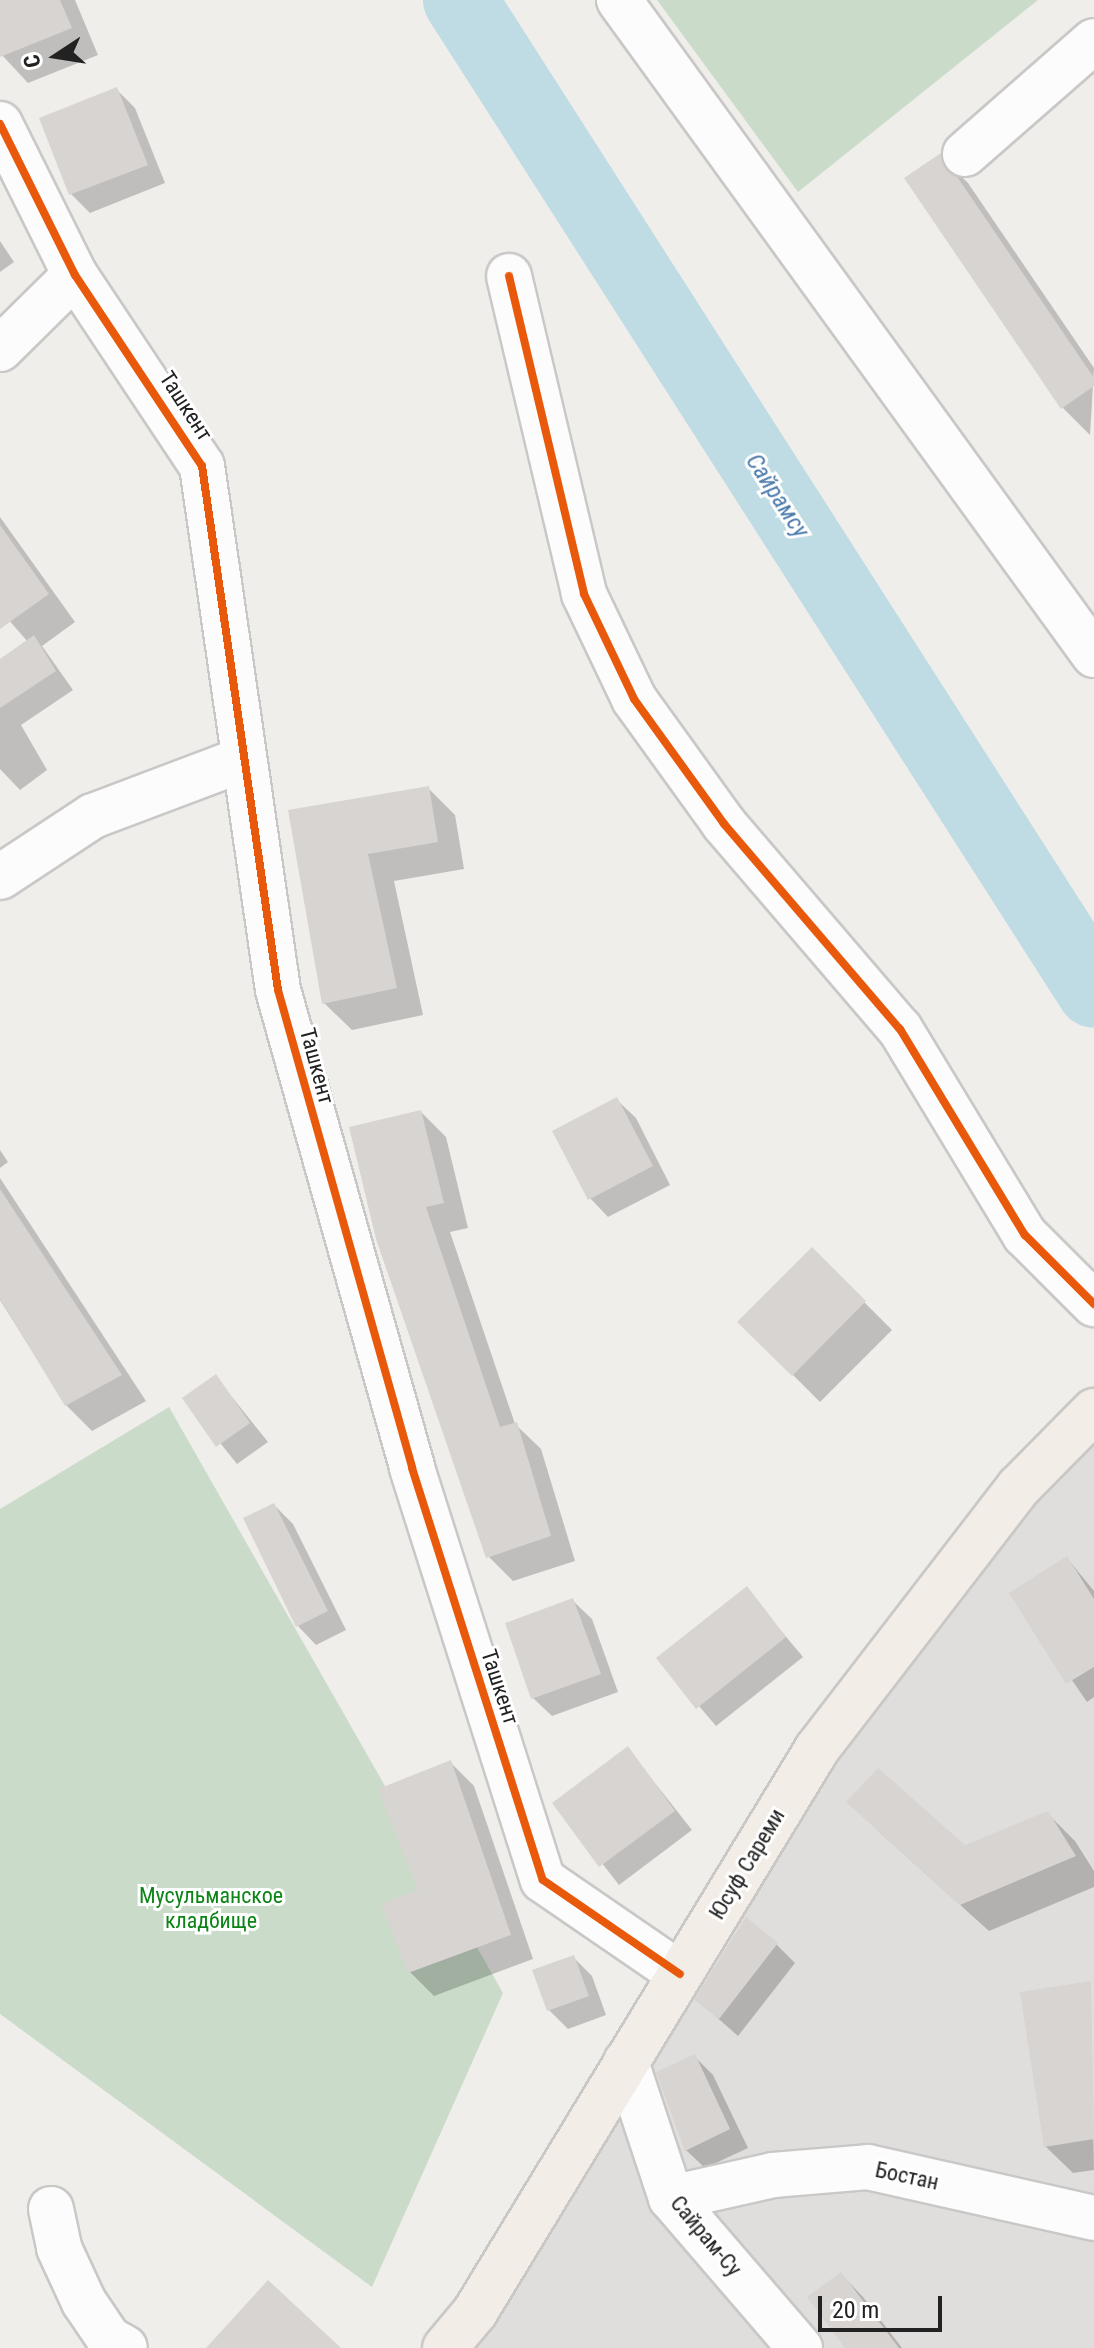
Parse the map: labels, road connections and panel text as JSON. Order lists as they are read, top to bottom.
{
  "streets": {
    "main road": ["Юсуф Сареми"],
    "street": ["Ташкент", "Бостан", "Сайрам-Су"]
  },
  "crossings": [
    ["Ташкент", "Юсуф Сареми"],
    ["Юсуф Сареми", "Сайрам-Су"],
    ["Бостан", "Сайрам-Су"]
  ],
  "water": ["Сайрамсу"],
  "parks": ["Мусульманское кладбище"],
  "scale_bar": "20 m",
  "north": "left"
}
